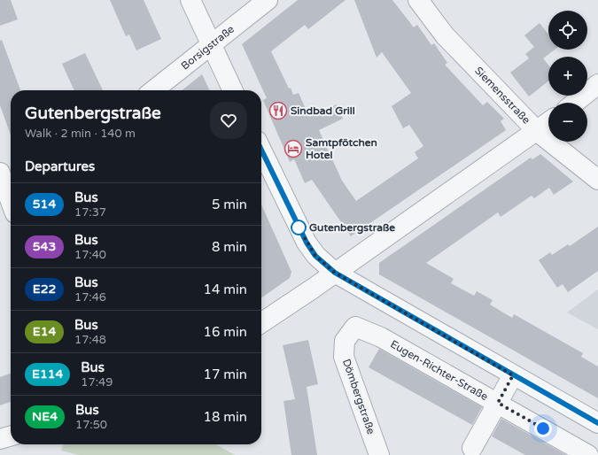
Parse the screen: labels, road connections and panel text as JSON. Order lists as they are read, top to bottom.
{
  "streets": {
    "street": [
      "Borsigstraße",
      "Siemensstraße",
      "Eugen-Richter-Straße",
      "Dömbergstraße"
    ]
  },
  "crossings": [
    ["Eugen-Richter-Straße", "Dömbergstraße"]
  ],
  "places": {
    "restaurant": ["Sindbad Grill"],
    "hotel": ["Samtpfötchen Hotel"],
    "other": ["Gutenbergstraße"]
  },
  "lines": ["bus line 514"],
  "page": {
    "map_buttons": ["+", "−"],
    "heading": [
      ["Gutenbergstraße", "Walk · 2 min · 140 m"],
      "Departures"
    ],
    "list": [
      {
        "mark": "514",
        "name": "Bus",
        "note": "17:37",
        "value": "5 min"
      },
      {
        "mark": "543",
        "name": "Bus",
        "note": "17:40",
        "value": "8 min"
      },
      {
        "mark": "E22",
        "name": "Bus",
        "note": "17:46",
        "value": "14 min"
      },
      {
        "mark": "E14",
        "name": "Bus",
        "note": "17:48",
        "value": "16 min"
      },
      {
        "mark": "E114",
        "name": "Bus",
        "note": "17:49",
        "value": "17 min"
      },
      {
        "mark": "NE4",
        "name": "Bus",
        "note": "17:50",
        "value": "18 min"
      }
    ]
  }
}
